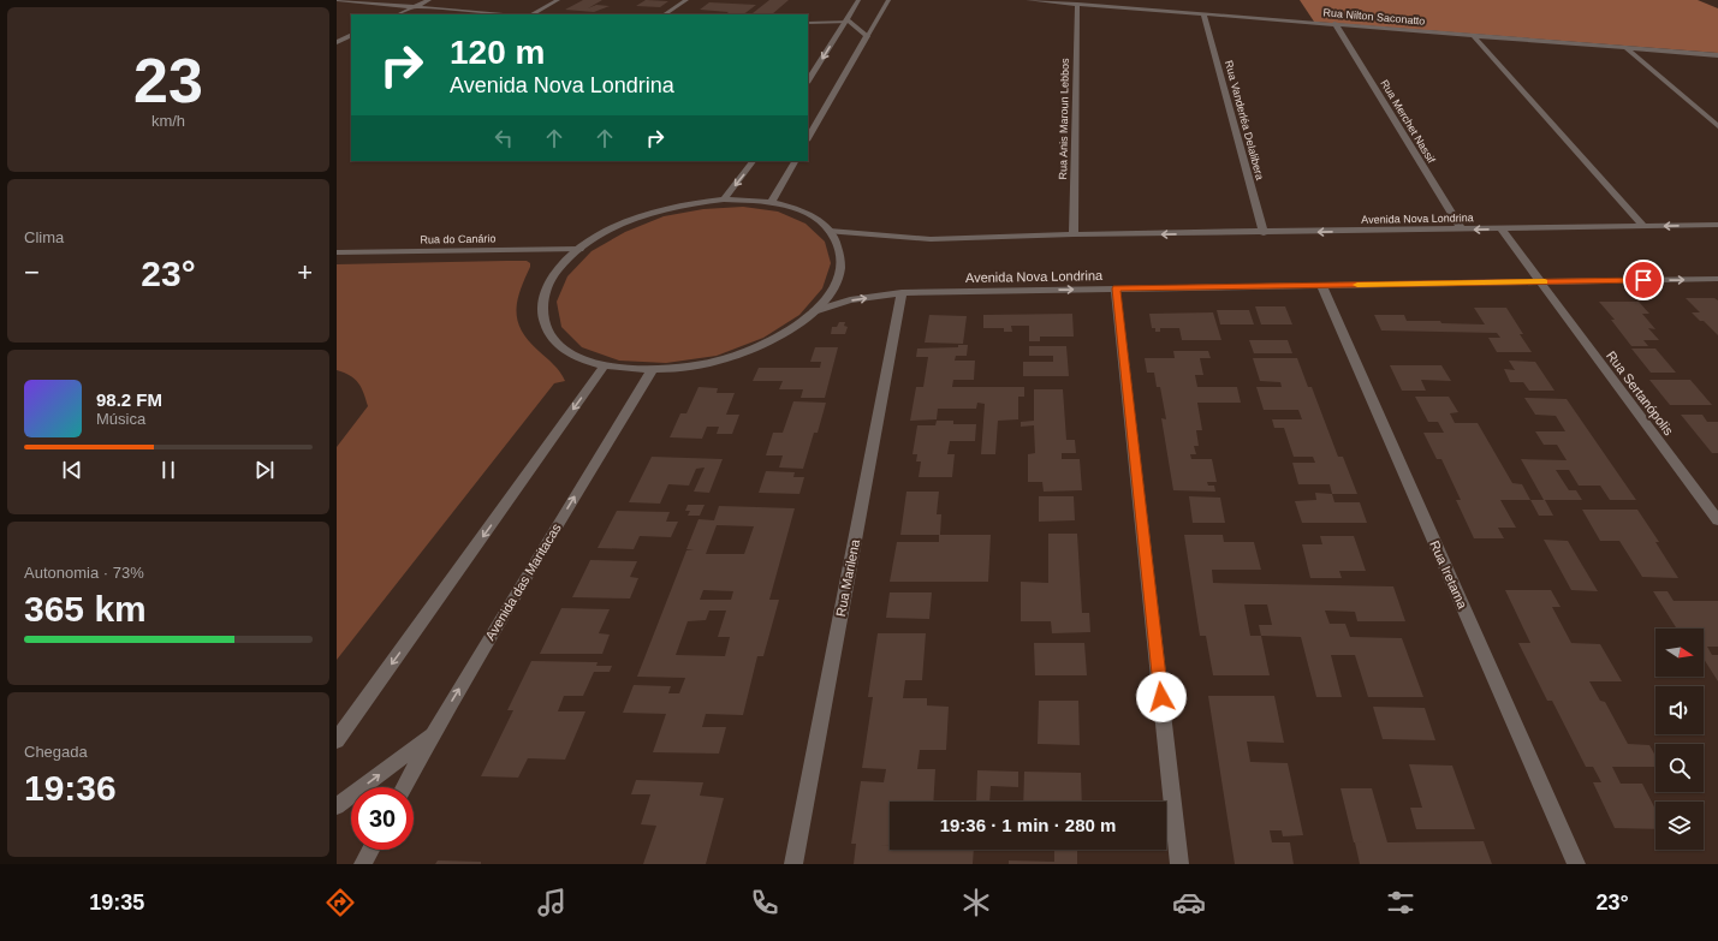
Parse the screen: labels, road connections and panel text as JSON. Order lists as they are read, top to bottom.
{
  "streets": {
    "street": [
      "Rua Nilton Saconatto",
      "Rua Anis Maroun Lebbos",
      "Rua Vanderléa Delalibera",
      "Rua Merchet Nassif",
      "Avenida Nova Londrina",
      "Rua do Canário",
      "Rua Sertanópolis",
      "Rua Iretama",
      "Rua Marilena",
      "Avenida das Maritacas"
    ]
  },
  "crossings": [
    ["Rua Nilton Saconatto", "Rua Anis Maroun Lebbos"],
    ["Rua Nilton Saconatto", "Rua Vanderléa Delalibera"],
    ["Rua Nilton Saconatto", "Rua Merchet Nassif"],
    ["Rua Anis Maroun Lebbos", "Avenida Nova Londrina"],
    ["Rua Vanderléa Delalibera", "Avenida Nova Londrina"],
    ["Rua Merchet Nassif", "Avenida Nova Londrina"],
    ["Avenida Nova Londrina", "Rua Sertanópolis"],
    ["Avenida Nova Londrina", "Rua Iretama"],
    ["Avenida Nova Londrina", "Rua Marilena"]
  ],
  "north": "right",
  "page": {
    "tile": [
      ["23", "km/h"],
      "Clima",
      ["Autonomia · 73%", "365 km"],
      ["Chegada", "19:36"]
    ],
    "turn": ["120 m", "Avenida Nova Londrina"],
    "heat": ["−", "23°", "+"],
    "song": ["98.2 FM", "Música"],
    "limit": "30",
    "trip": "19:36 · 1 min · 280 m",
    "tabs": ["19:35", "23°"]
  }
}
